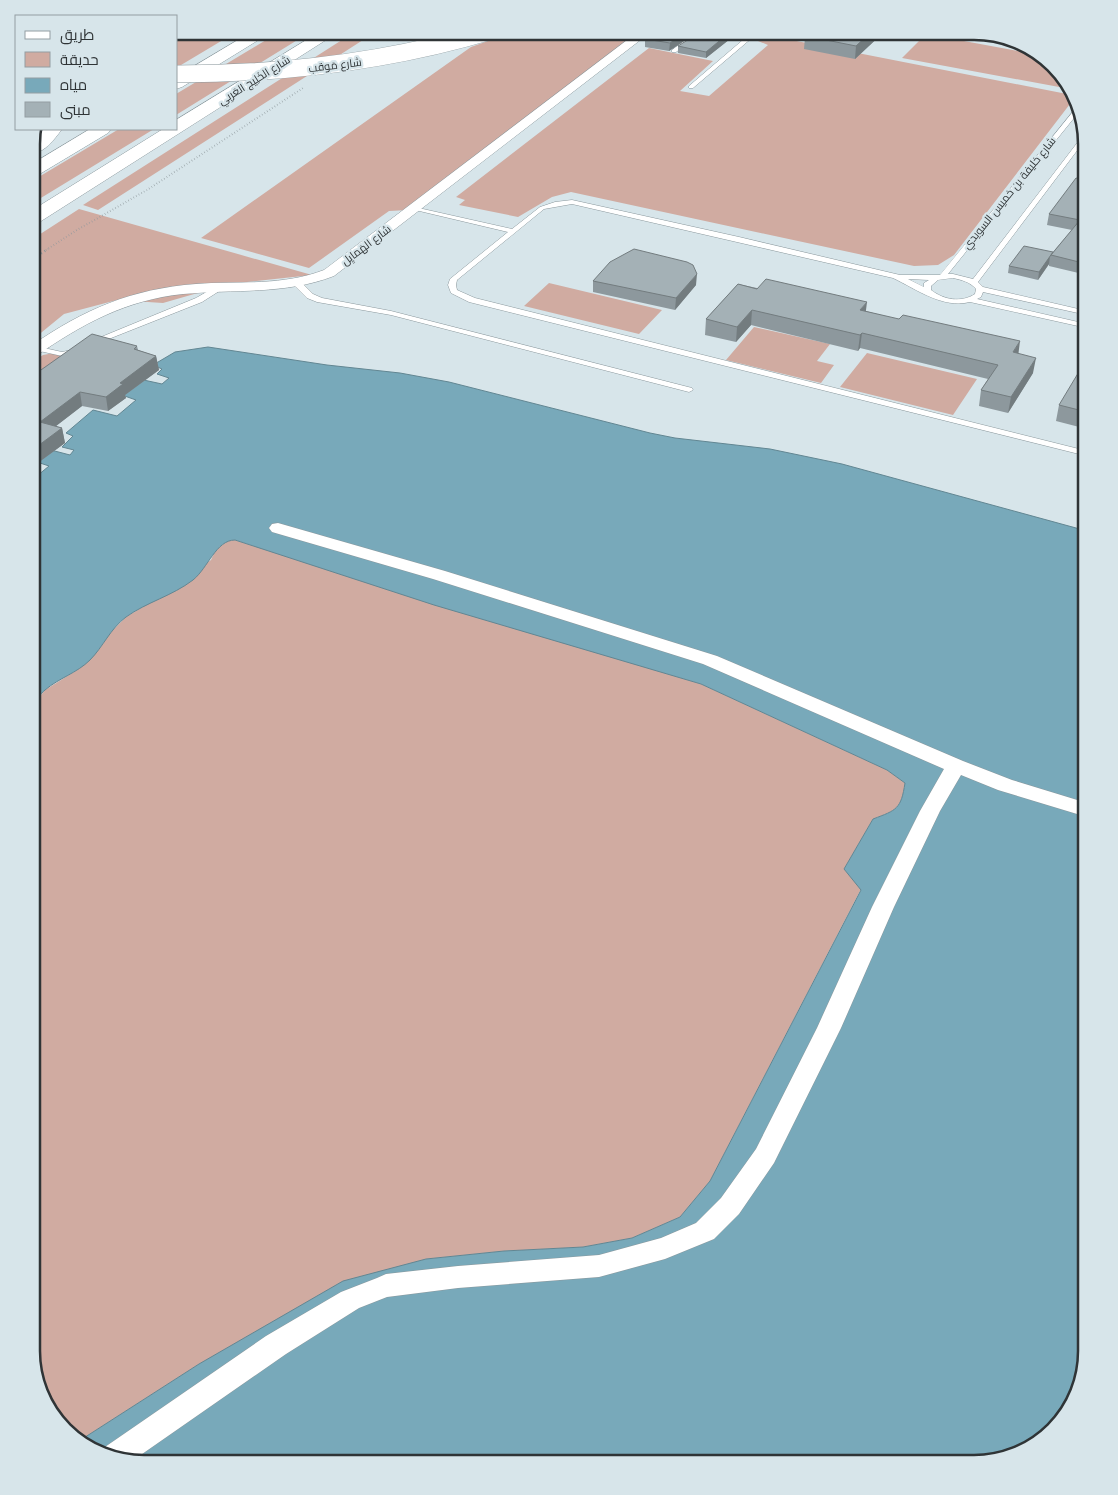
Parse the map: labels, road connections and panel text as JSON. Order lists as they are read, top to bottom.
{
  "streets": {
    "main road": ["شارع مَوقب", "شارع الخَلِيج العَربِي"],
    "street": ["شارع الهَمايِل"],
    "lane": ["شارع خليفة بن خميس السويدي"]
  },
  "legend": [
    "طريق",
    "حديقة",
    "مياه",
    "مبنى"
  ]
}
